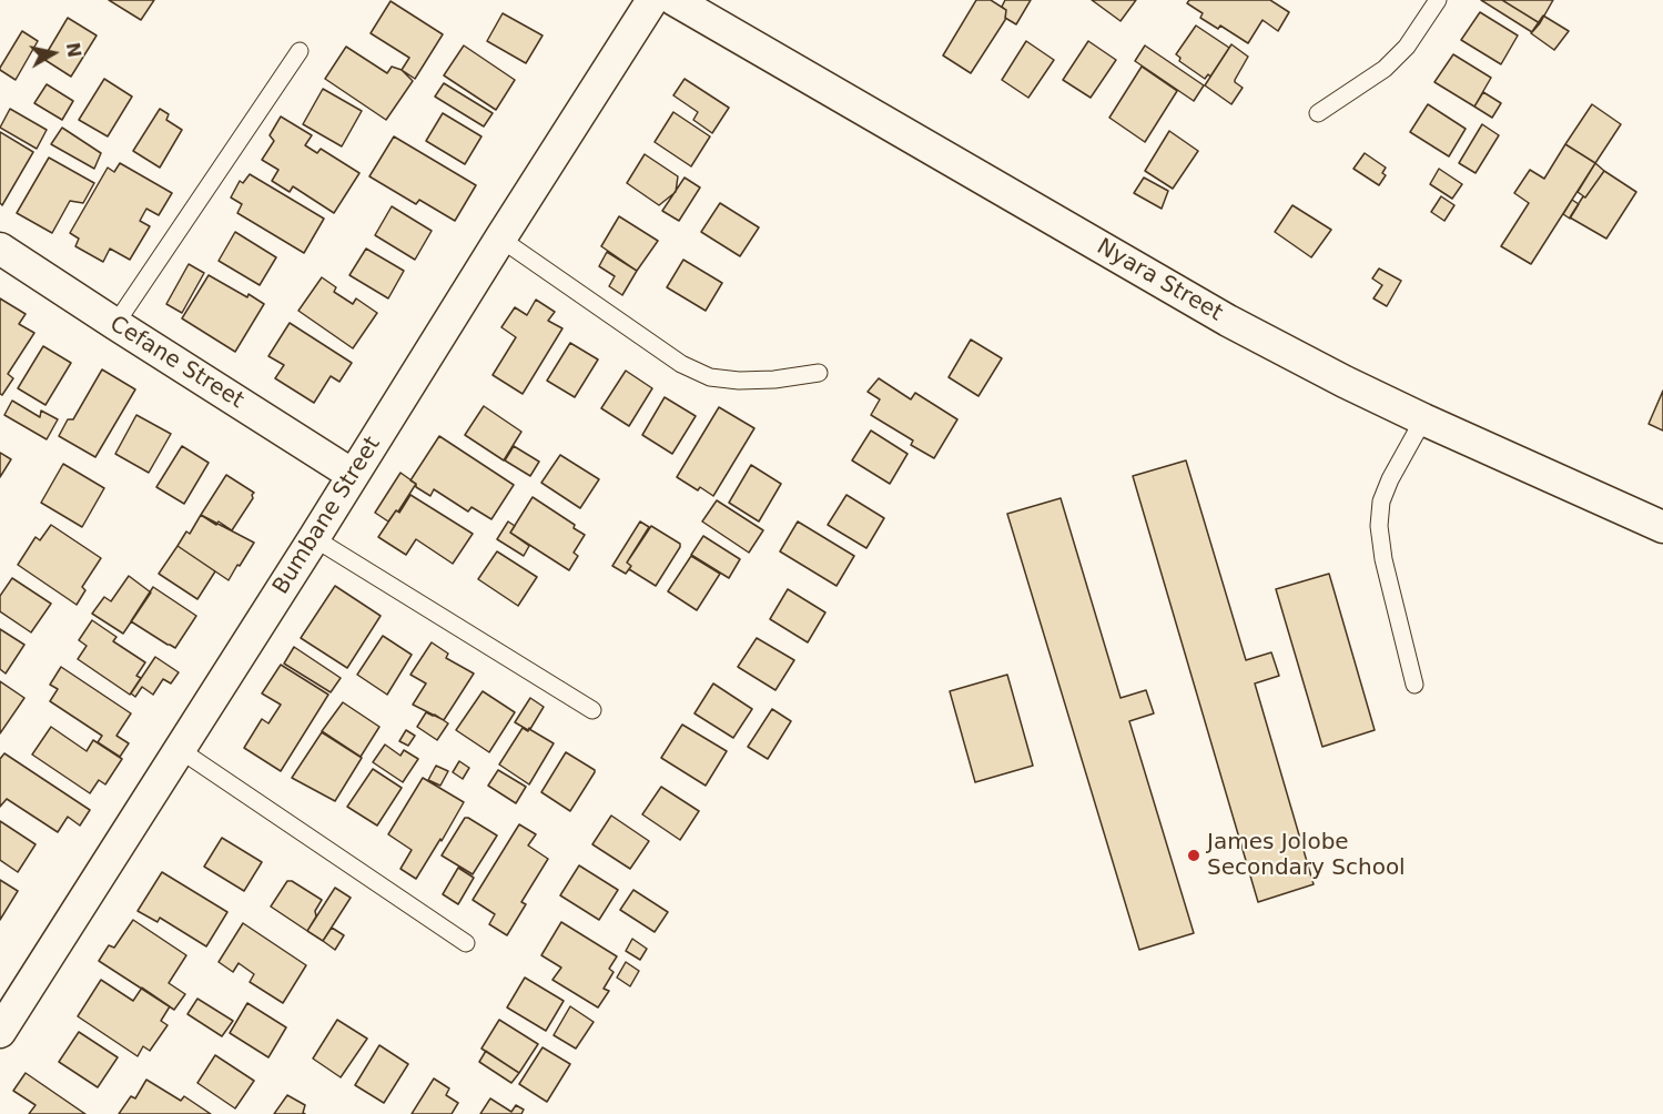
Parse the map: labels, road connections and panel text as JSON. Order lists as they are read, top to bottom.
{
  "streets": {
    "street": ["Nyara Street", "Cefane Street", "Bumbane Street"]
  },
  "crossings": [
    ["Cefane Street", "Bumbane Street"]
  ],
  "places": ["James Jolobe Secondary School"],
  "north": "right"
}
